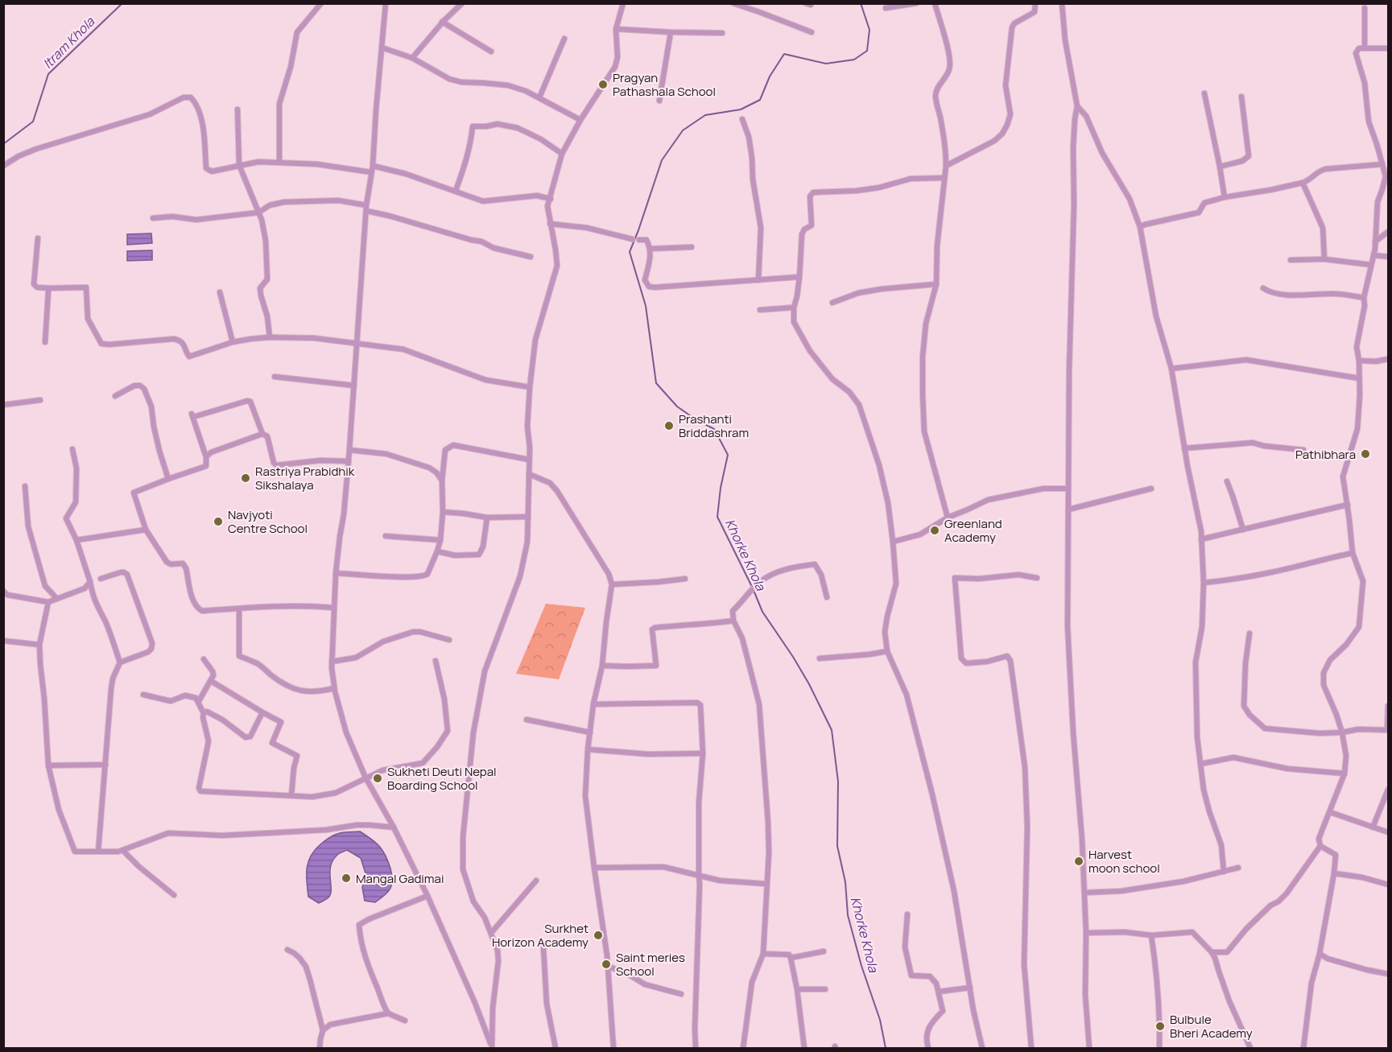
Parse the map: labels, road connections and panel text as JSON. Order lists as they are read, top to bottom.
{
  "water": ["Itram Khola", "Khorke Khola"],
  "places": [
    "Pragyan Pathashala School",
    "Prashanti Briddashram",
    "Pathibhara",
    "Rastriya Prabidhik Sikshalaya",
    "Navjyoti Centre School",
    "Greenland Academy",
    "Sukheti Deuti Nepal Boarding School",
    "Harvest moon school",
    "Mangal Gadimai",
    "Surkhet Horizon Academy",
    "Saint meries School",
    "Bulbule Bheri Academy"
  ]
}
